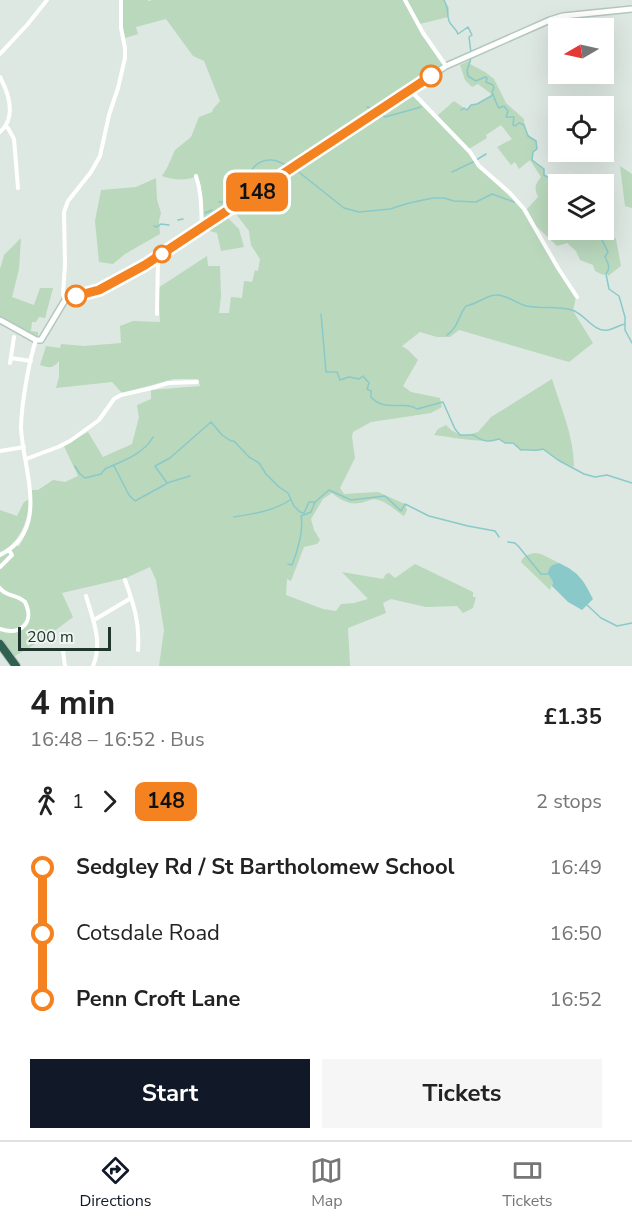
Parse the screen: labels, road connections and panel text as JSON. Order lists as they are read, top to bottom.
{
  "lines": ["bus line 148"],
  "scale_bar": "200 m",
  "north": "left",
  "page": {
    "on_map": "148",
    "scale": "200 m",
    "heading": ["4 min", "16:48 – 16:52 · Bus", "£1.35"],
    "legs": ["1", "148", "2 stops"],
    "list": [
      {
        "name": "Sedgley Rd / St Bartholomew School",
        "value": "16:49"
      },
      {
        "name": "Cotsdale Road",
        "value": "16:50"
      },
      {
        "name": "Penn Croft Lane",
        "value": "16:52"
      }
    ],
    "buttons": ["Start", "Tickets"],
    "tabs": ["Directions", "Map", "Tickets"]
  }
}
